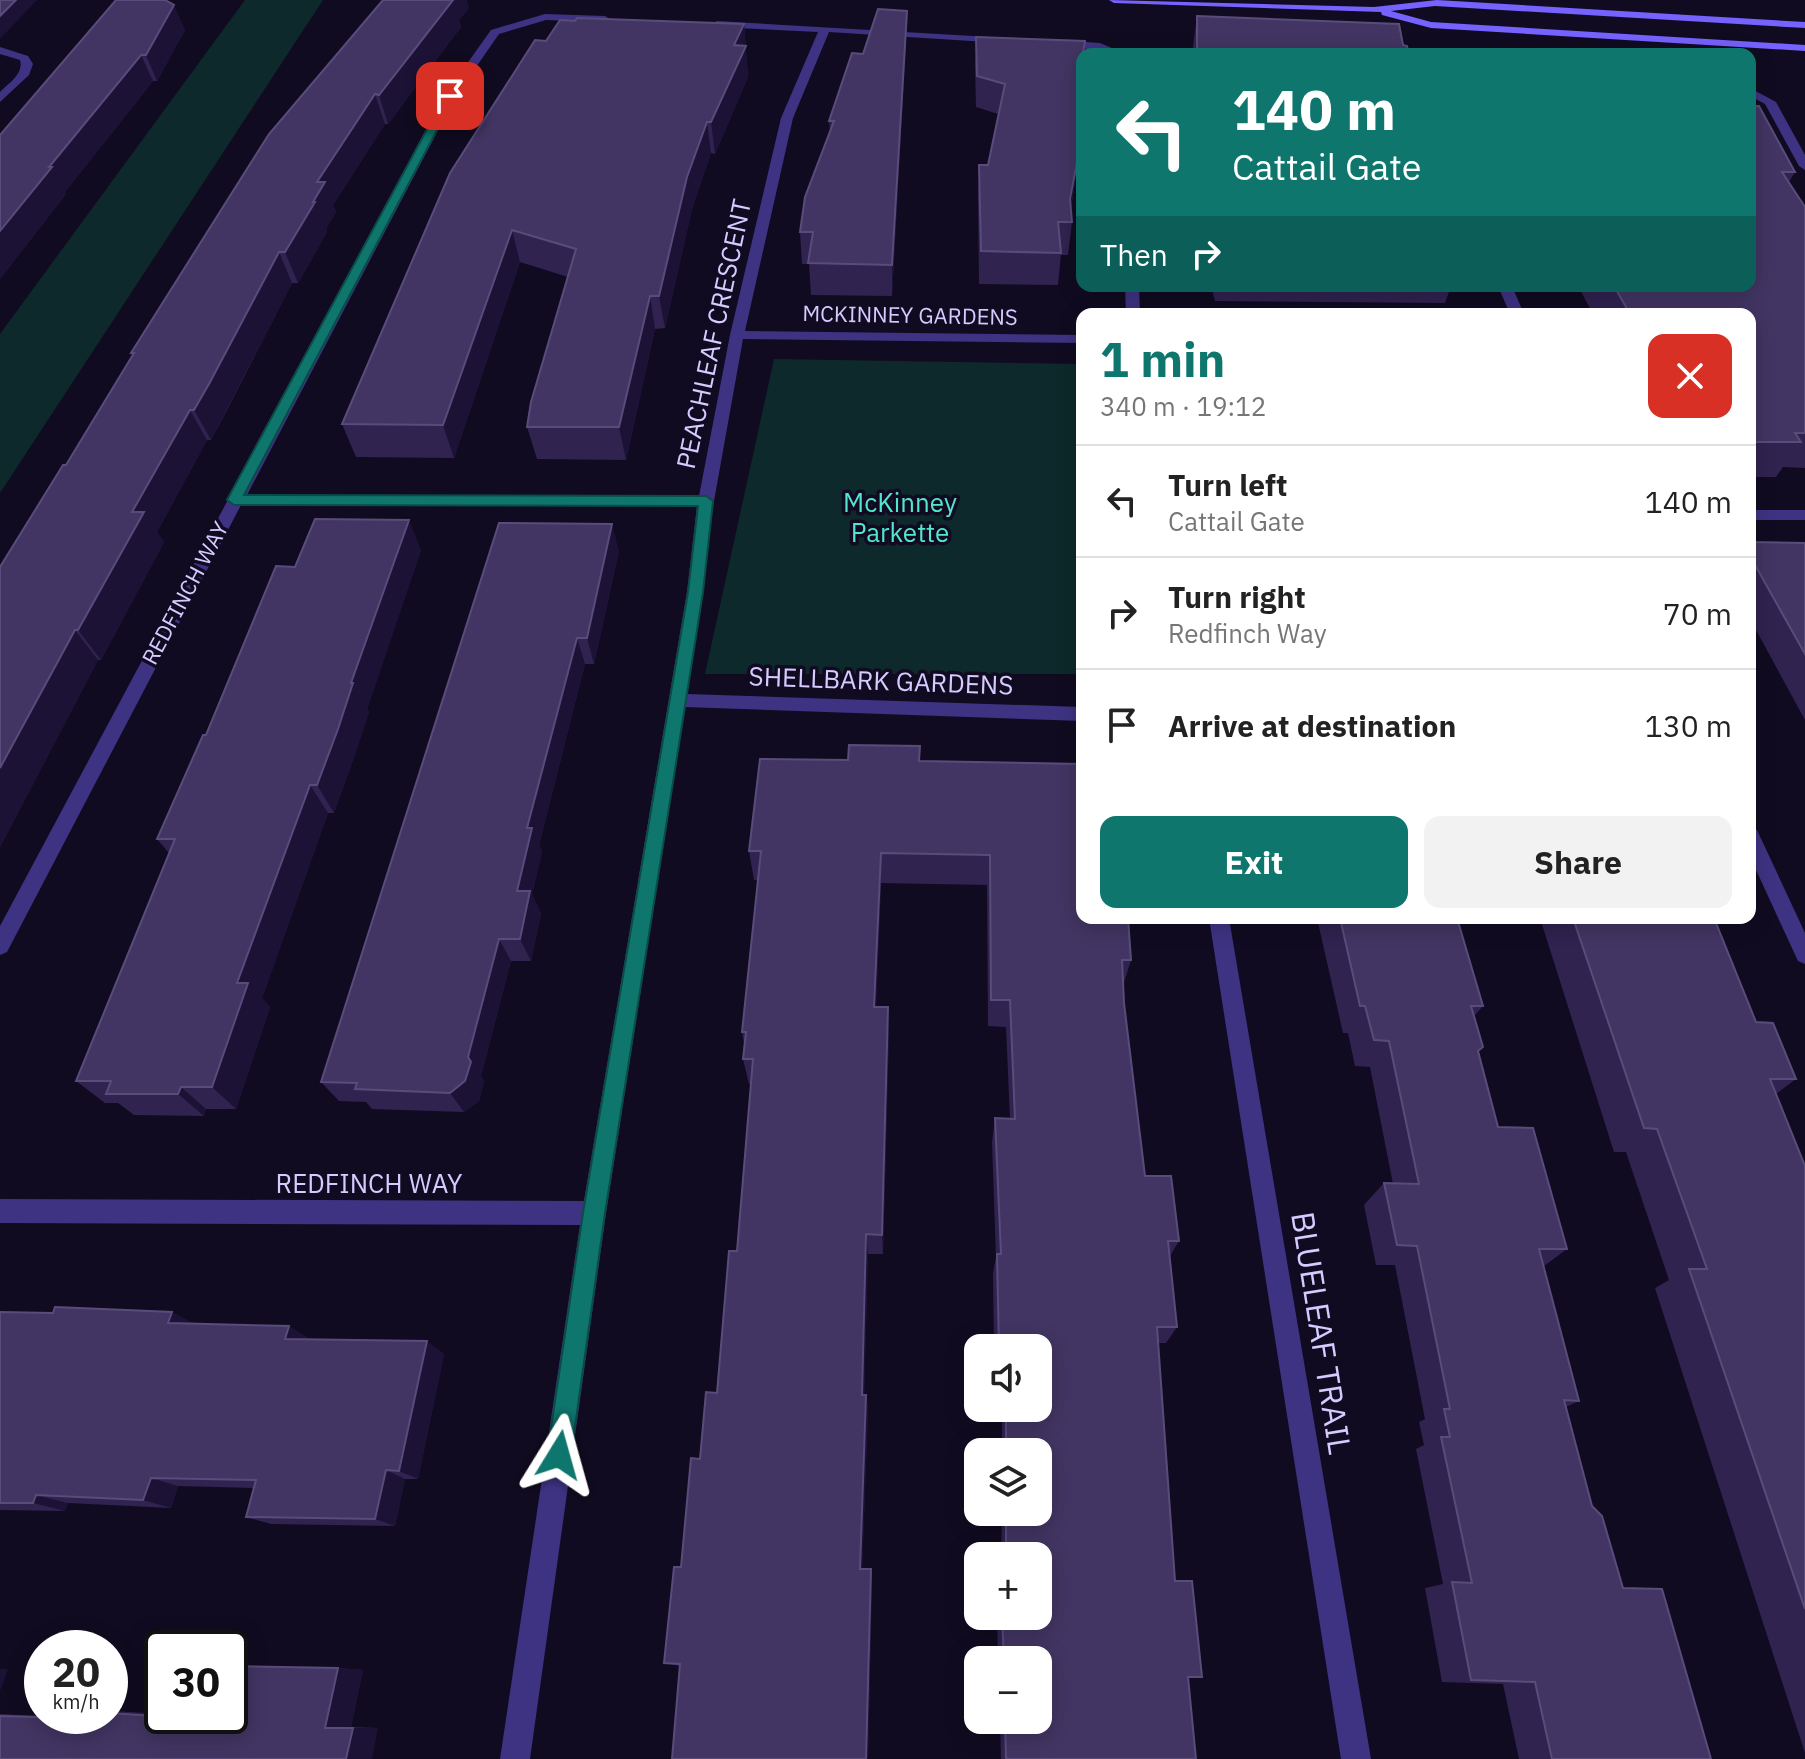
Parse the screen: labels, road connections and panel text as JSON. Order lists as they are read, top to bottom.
{
  "streets": {
    "street": [
      "MCKINNEY GARDENS",
      "PEACHLEAF CRESCENT",
      "REDFINCH WAY",
      "SHELLBARK GARDENS",
      "BLUELEAF TRAIL"
    ]
  },
  "crossings": [
    ["MCKINNEY GARDENS", "PEACHLEAF CRESCENT"],
    ["PEACHLEAF CRESCENT", "REDFINCH WAY"],
    ["PEACHLEAF CRESCENT", "SHELLBARK GARDENS"]
  ],
  "parks": ["McKinney Parkette"],
  "page": {
    "turn": ["140 m", "Cattail Gate"],
    "then": "Then",
    "heading": ["1 min", "340 m · 19:12"],
    "list": [
      {
        "name": "Turn left",
        "note": "Cattail Gate",
        "value": "140 m"
      },
      {
        "name": "Turn right",
        "note": "Redfinch Way",
        "value": "70 m"
      },
      {
        "name": "Arrive at destination",
        "value": "130 m"
      }
    ],
    "buttons": ["Exit", "Share"],
    "map_buttons": ["+", "−"],
    "speed": "20 km/h",
    "limit": "30"
  }
}
